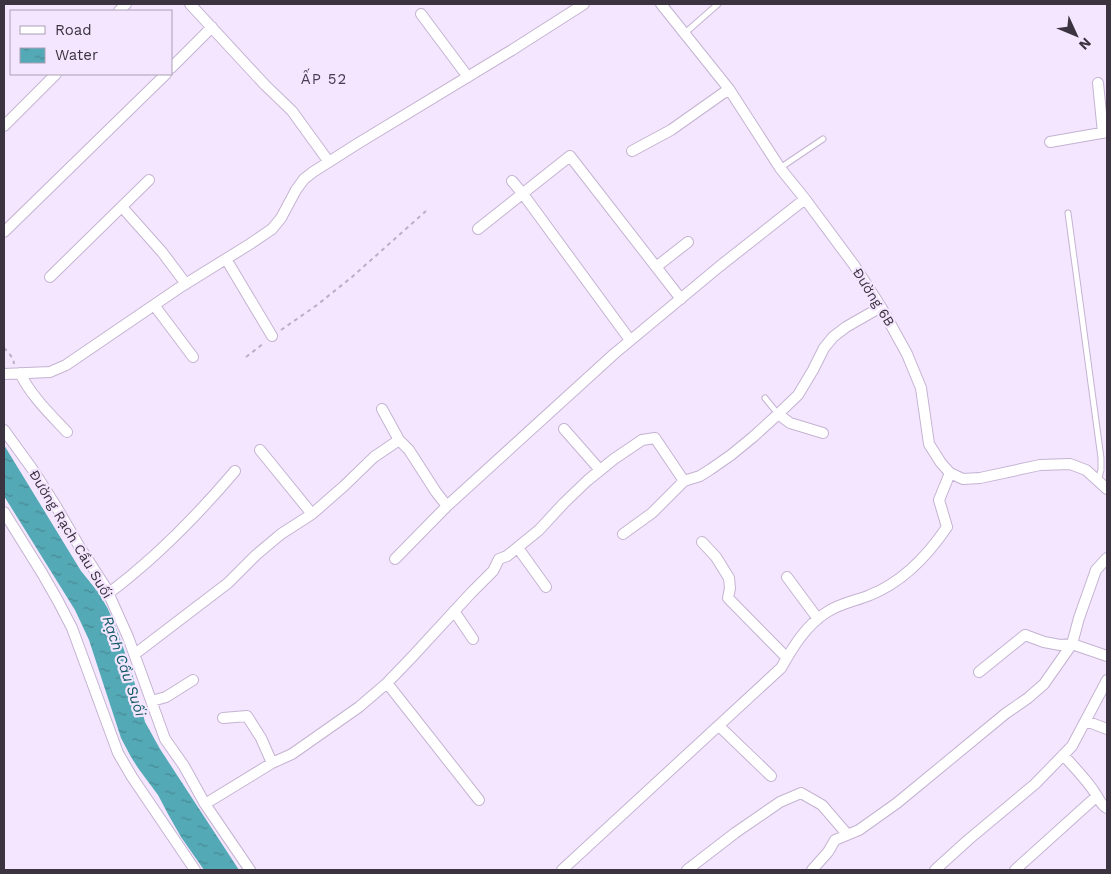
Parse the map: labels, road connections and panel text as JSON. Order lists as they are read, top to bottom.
{
  "streets": {
    "street": ["Đường 6B", "Đường Rạch Cầu Suối"]
  },
  "districts": ["ẤP 52"],
  "water": ["Rạch Cầu Suối"],
  "legend": ["Road", "Water"],
  "north": "bottom right"
}
